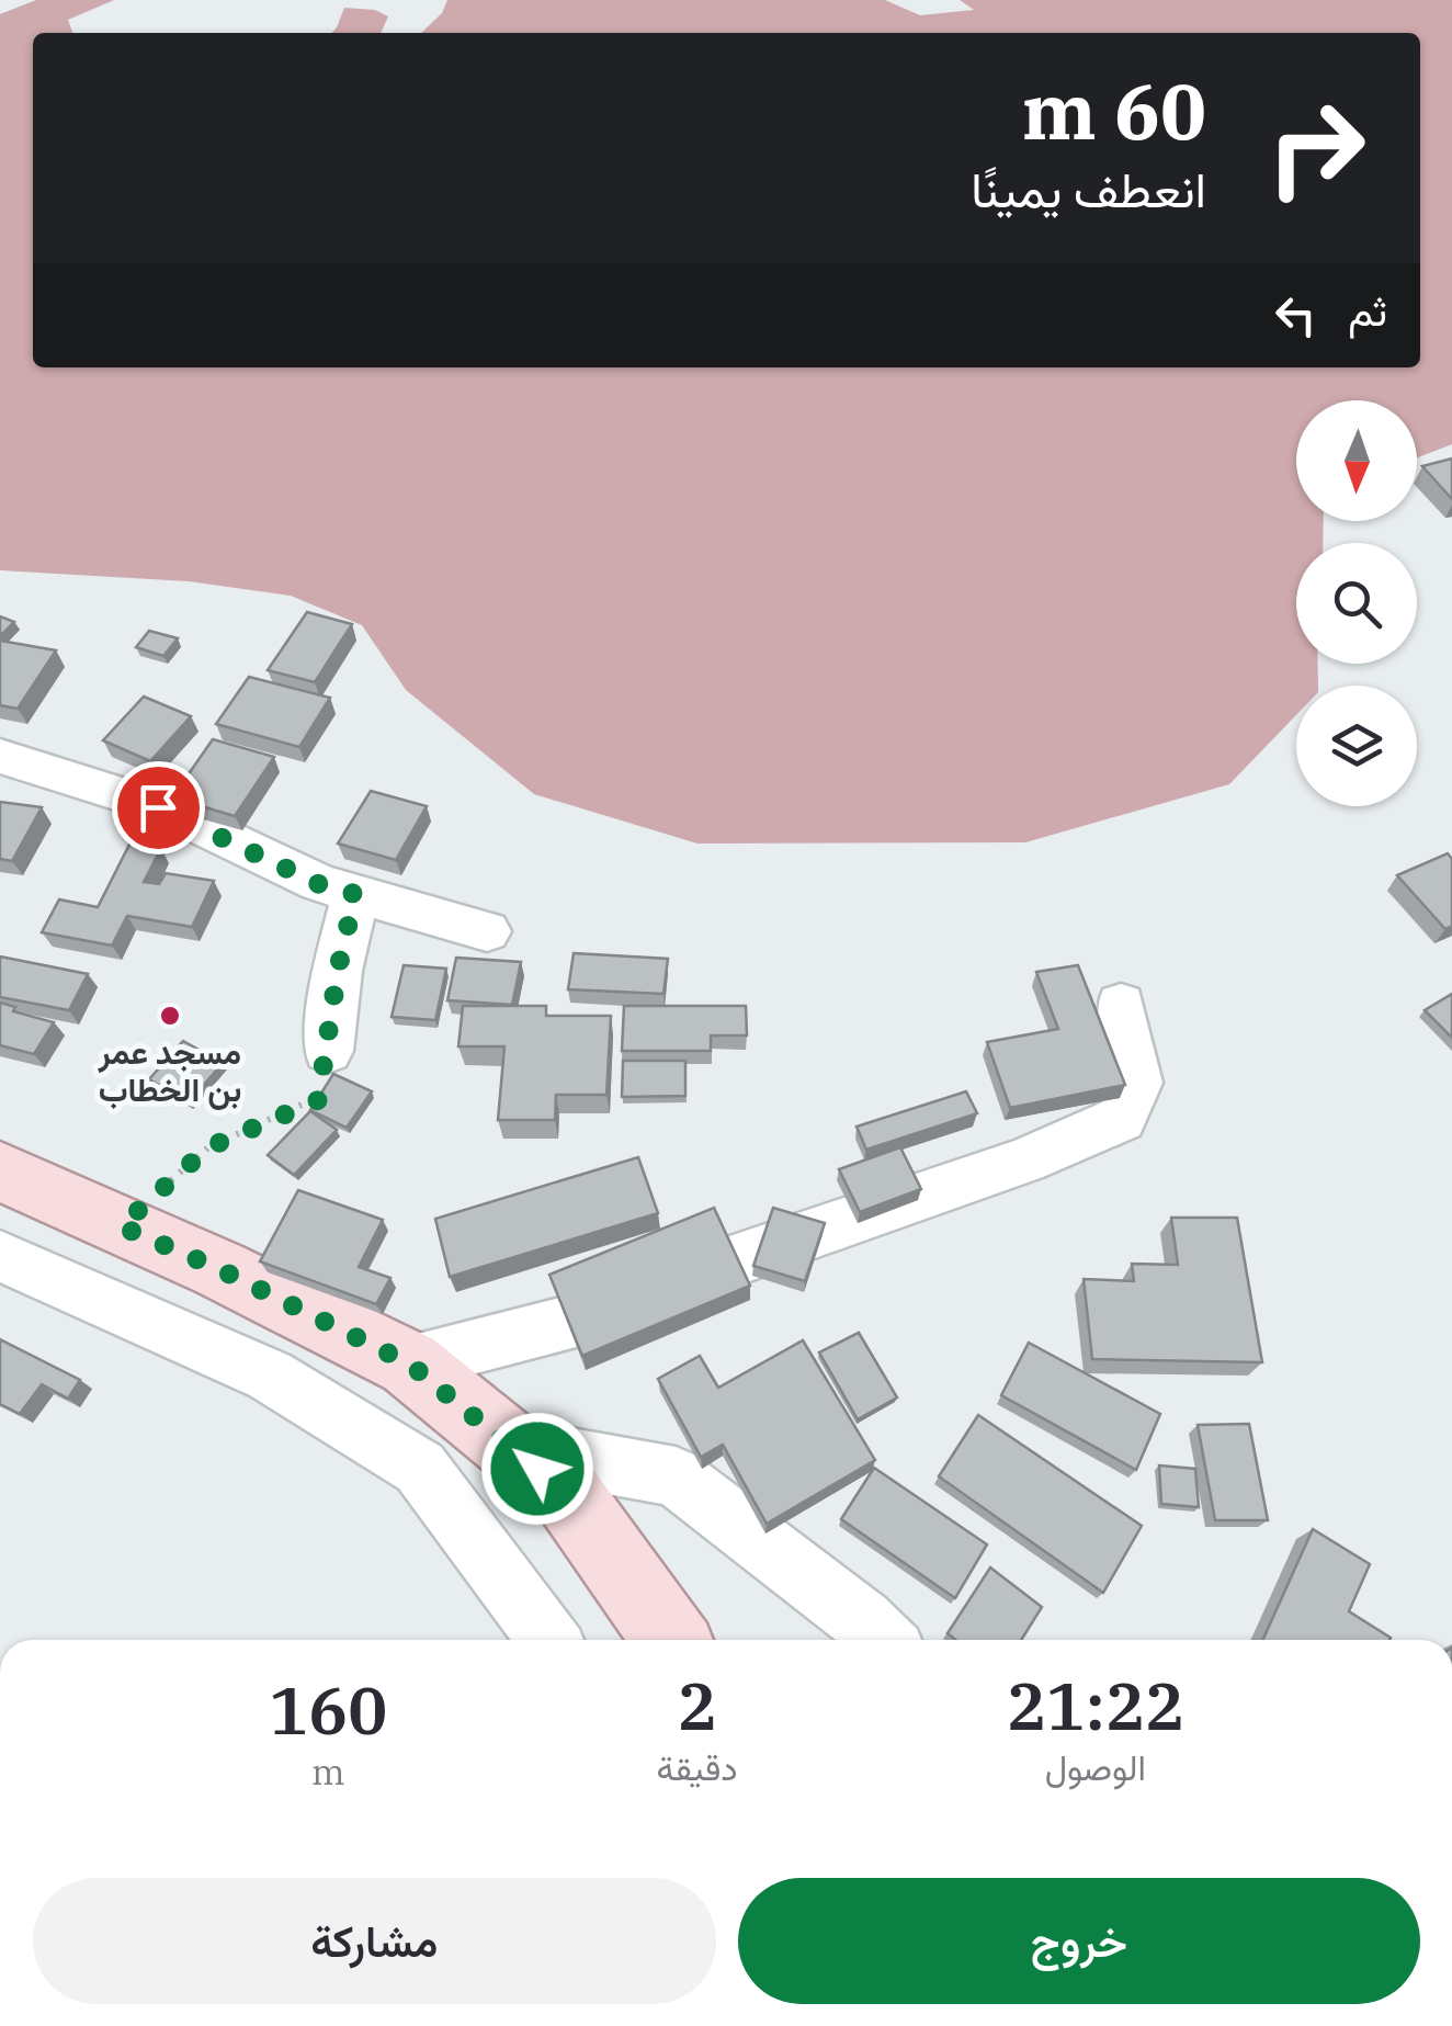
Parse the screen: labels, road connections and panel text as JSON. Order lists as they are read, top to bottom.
{
  "places": ["مسجد عمر بن الخطاب"],
  "north": "bottom",
  "page": {
    "turn": ["60 m", "انعطف يمينًا"],
    "then": "ثم",
    "eta": [
      "21:22",
      "الوصول",
      "2",
      "دقيقة",
      "160",
      "m"
    ],
    "buttons": ["خروج", "مشاركة"]
  }
}
